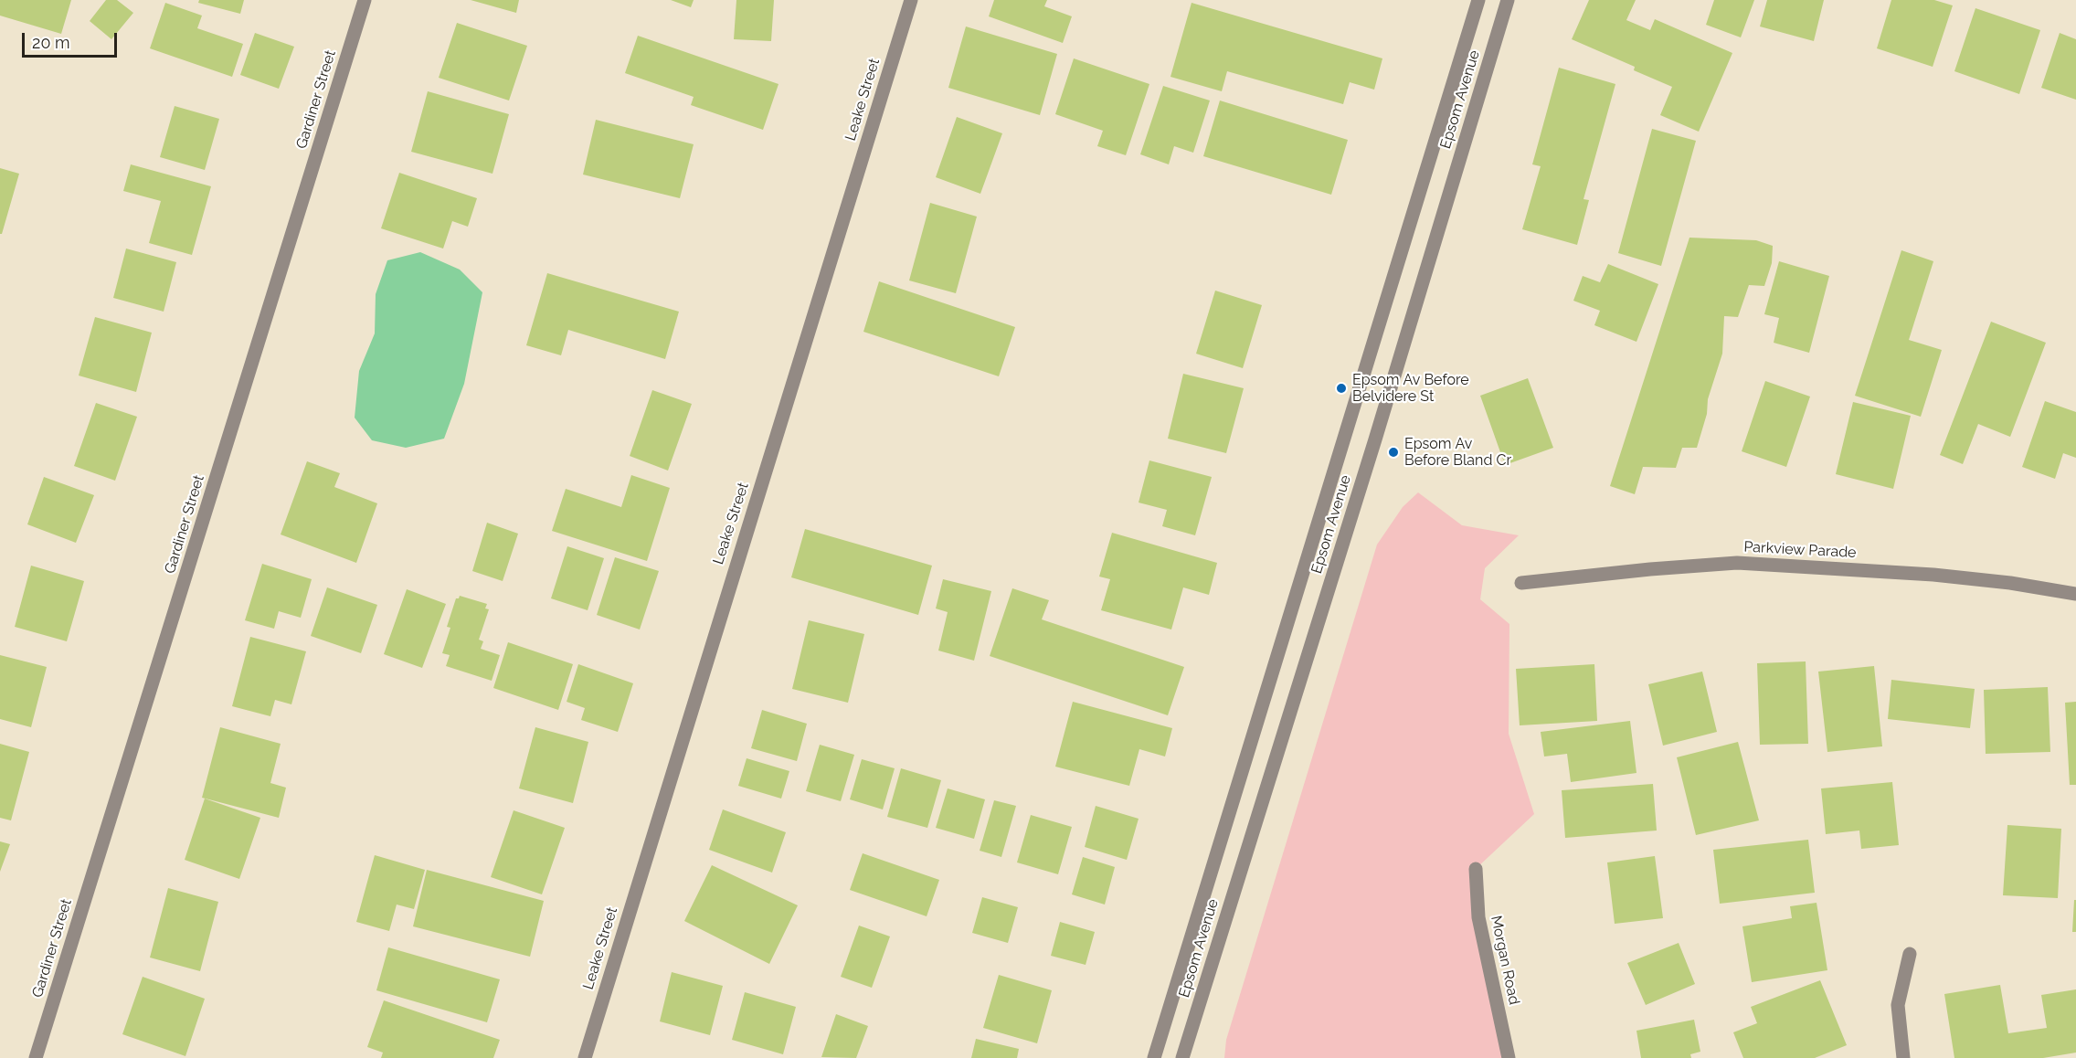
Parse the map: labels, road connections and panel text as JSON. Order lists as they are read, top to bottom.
{
  "streets": {
    "street": [
      "Gardiner Street",
      "Leake Street",
      "Epsom Avenue",
      "Parkview Parade",
      "Morgan Road"
    ]
  },
  "places": ["Epsom Av Before Belvidere St", "Epsom Av Before Bland Cr"],
  "scale_bar": "20 m"
}
